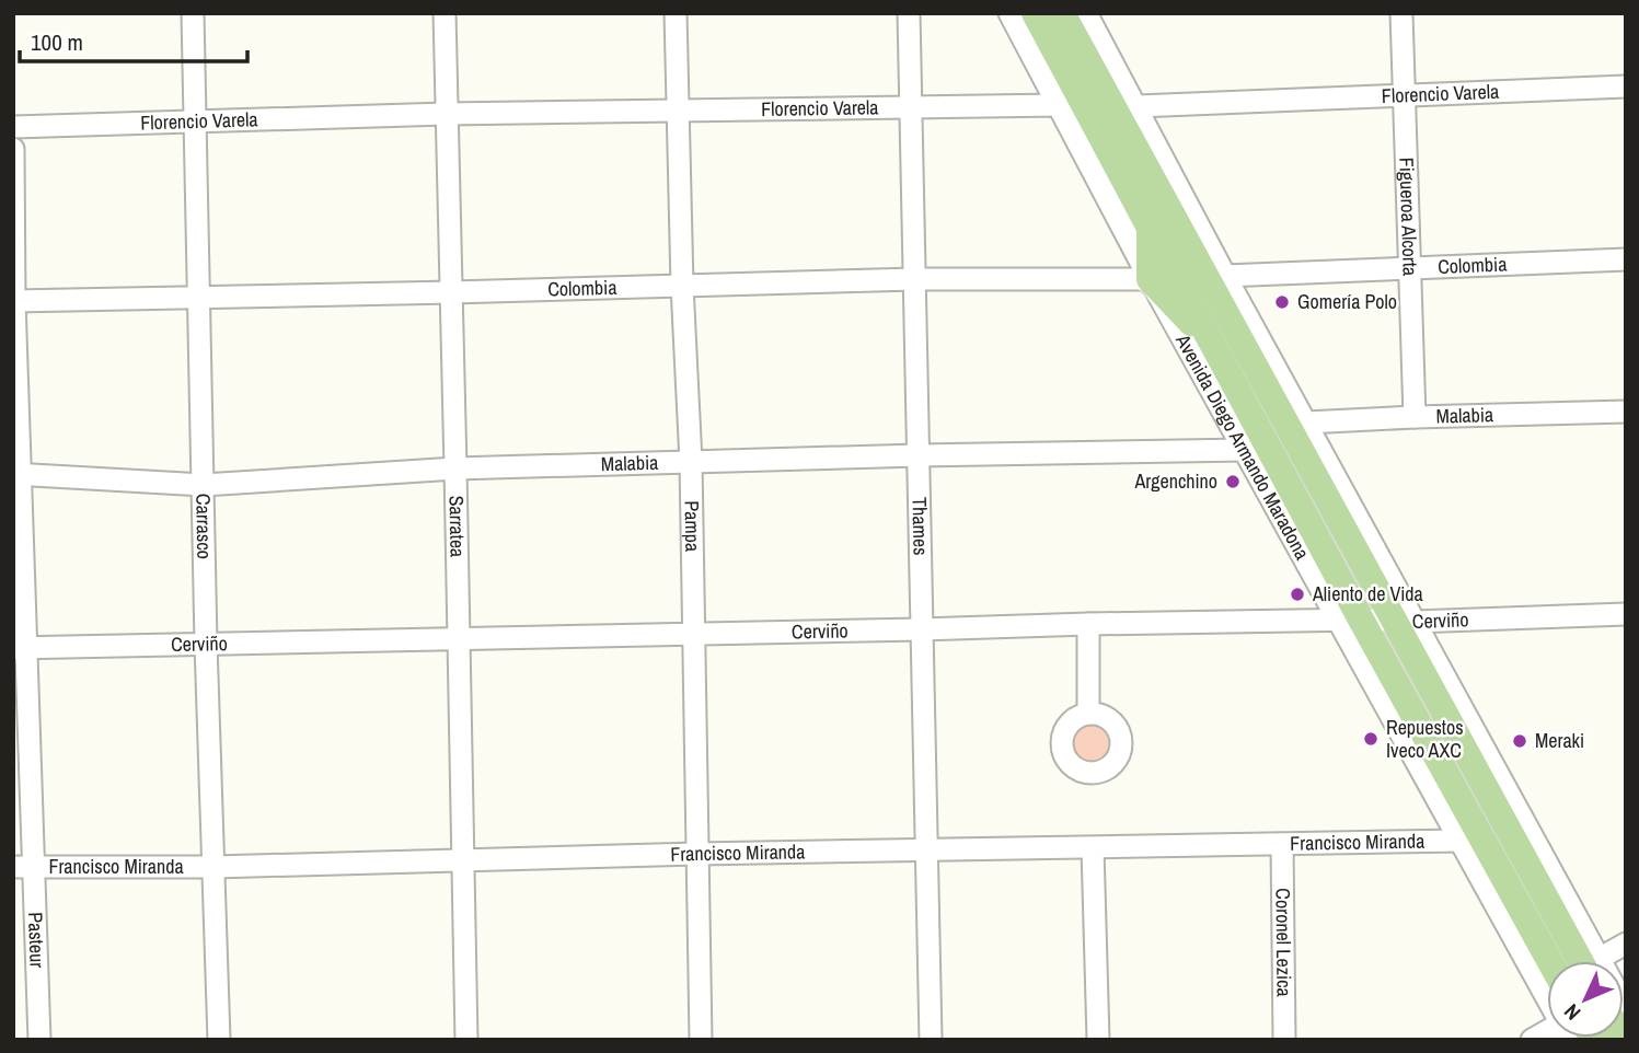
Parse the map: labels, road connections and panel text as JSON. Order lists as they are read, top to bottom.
{
  "streets": {
    "main road": ["Avenida Diego Armando Maradona"],
    "street": [
      "Florencio Varela",
      "Figueroa Alcorta",
      "Colombia",
      "Malabia",
      "Carrasco",
      "Sarratea",
      "Pampa",
      "Thames",
      "Cerviño",
      "Francisco Miranda",
      "Pasteur",
      "Coronel Lezica"
    ]
  },
  "crossings": [
    ["Florencio Varela", "Figueroa Alcorta"],
    ["Florencio Varela", "Avenida Diego Armando Maradona"],
    ["Florencio Varela", "Carrasco"],
    ["Florencio Varela", "Sarratea"],
    ["Florencio Varela", "Pampa"],
    ["Florencio Varela", "Thames"],
    ["Figueroa Alcorta", "Colombia"],
    ["Figueroa Alcorta", "Malabia"],
    ["Colombia", "Avenida Diego Armando Maradona"],
    ["Colombia", "Carrasco"],
    ["Colombia", "Sarratea"],
    ["Colombia", "Pampa"],
    ["Colombia", "Thames"],
    ["Colombia", "Pasteur"],
    ["Malabia", "Avenida Diego Armando Maradona"],
    ["Malabia", "Carrasco"],
    ["Malabia", "Sarratea"],
    ["Malabia", "Pampa"],
    ["Malabia", "Thames"],
    ["Malabia", "Pasteur"],
    ["Avenida Diego Armando Maradona", "Cerviño"],
    ["Avenida Diego Armando Maradona", "Francisco Miranda"],
    ["Carrasco", "Cerviño"],
    ["Carrasco", "Francisco Miranda"],
    ["Sarratea", "Cerviño"],
    ["Sarratea", "Francisco Miranda"],
    ["Pampa", "Cerviño"],
    ["Pampa", "Francisco Miranda"],
    ["Thames", "Cerviño"],
    ["Thames", "Francisco Miranda"],
    ["Cerviño", "Pasteur"],
    ["Francisco Miranda", "Pasteur"],
    ["Francisco Miranda", "Coronel Lezica"]
  ],
  "places": [
    "Gomería Polo",
    "Argenchino",
    "Aliento de Vida",
    "Repuestos Iveco AXC",
    "Meraki"
  ],
  "scale_bar": "100 m",
  "north": "bottom left"
}
